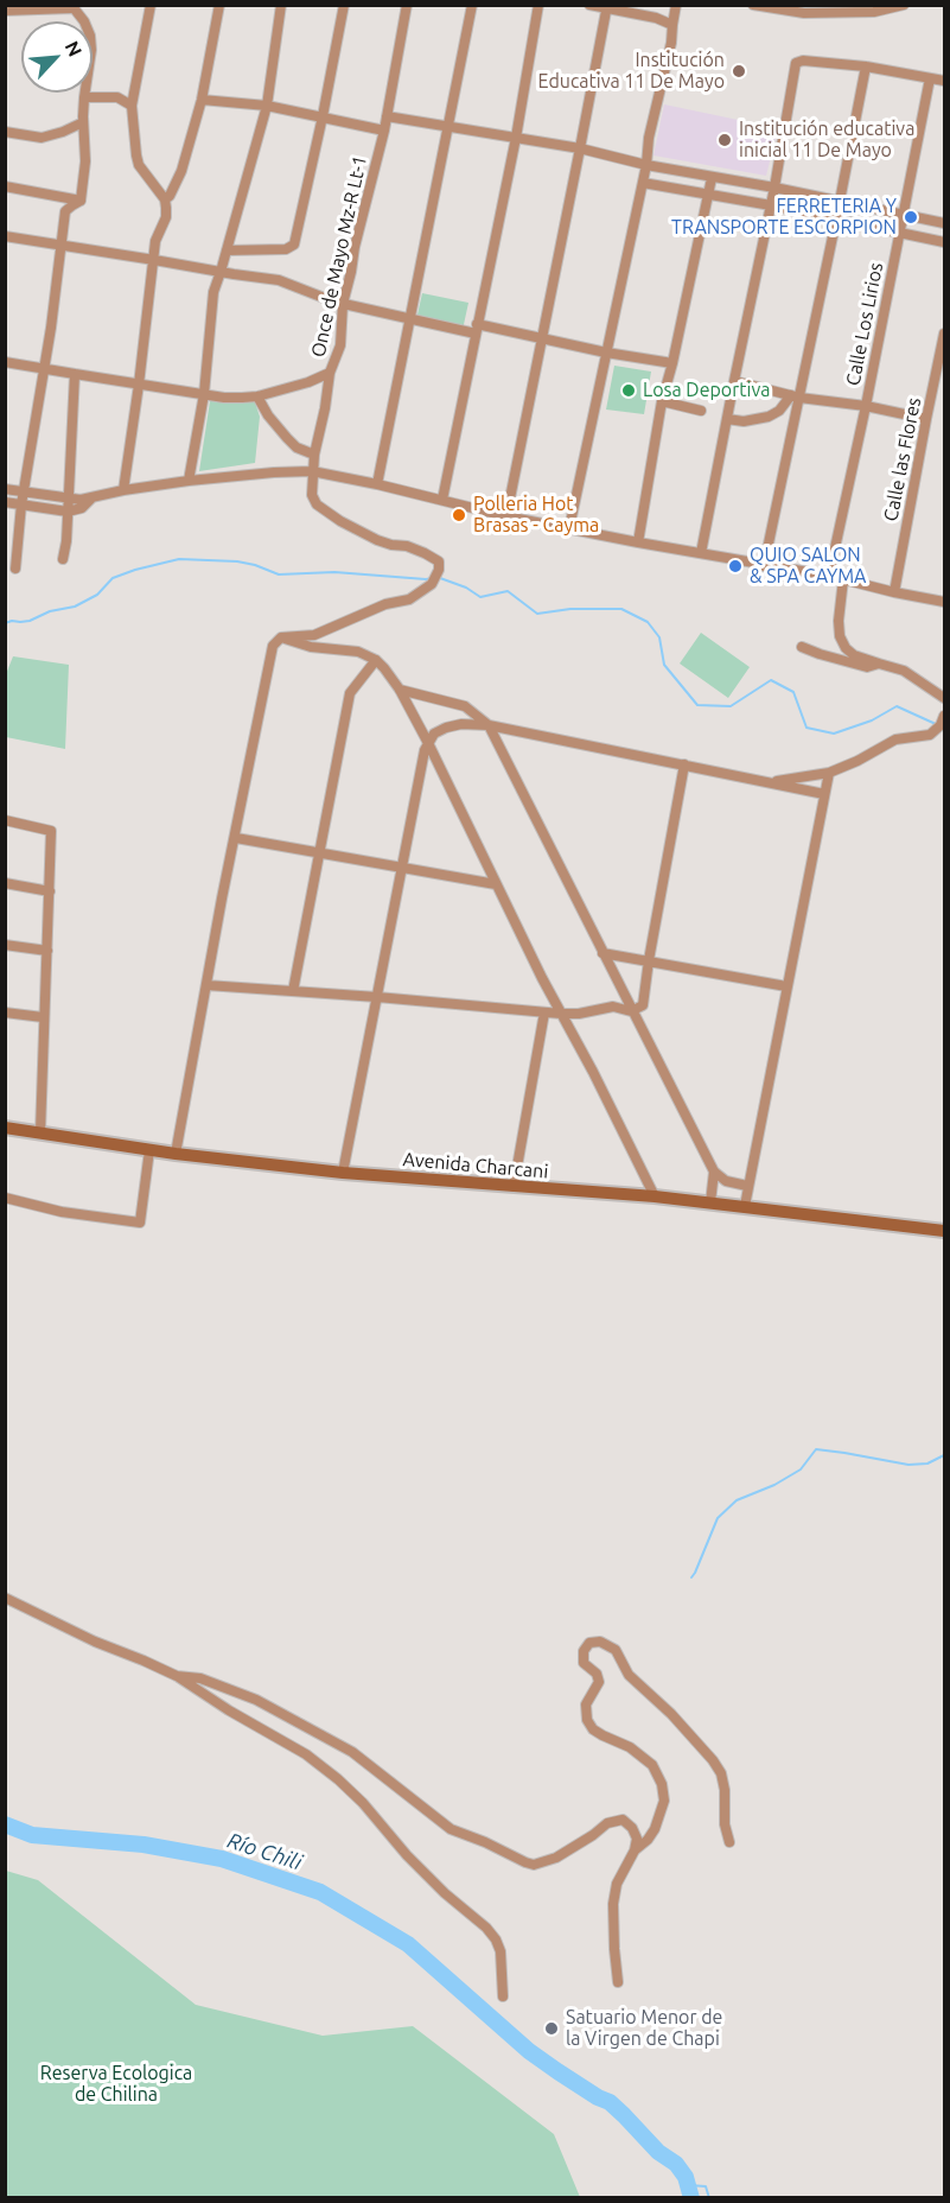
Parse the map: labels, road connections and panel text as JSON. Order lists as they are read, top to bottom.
{
  "streets": {
    "main road": ["Avenida Charcani"],
    "street": ["Once de Mayo Mz-R Lt-1", "Calle Los Lirios", "Calle las Flores"]
  },
  "water": ["Río Chili"],
  "parks": ["Reserva Ecologica de Chilina"],
  "places": [
    "Institución Educativa 11 De Mayo",
    "Institución educativa inicial 11 De Mayo",
    "FERRETERIA Y TRANSPORTE ESCORPION",
    "Losa Deportiva",
    "Polleria Hot Brasas - Cayma",
    "QUIO SALON & SPA CAYMA",
    "Satuario Menor de la Virgen de Chapi"
  ],
  "north": "top right"
}
